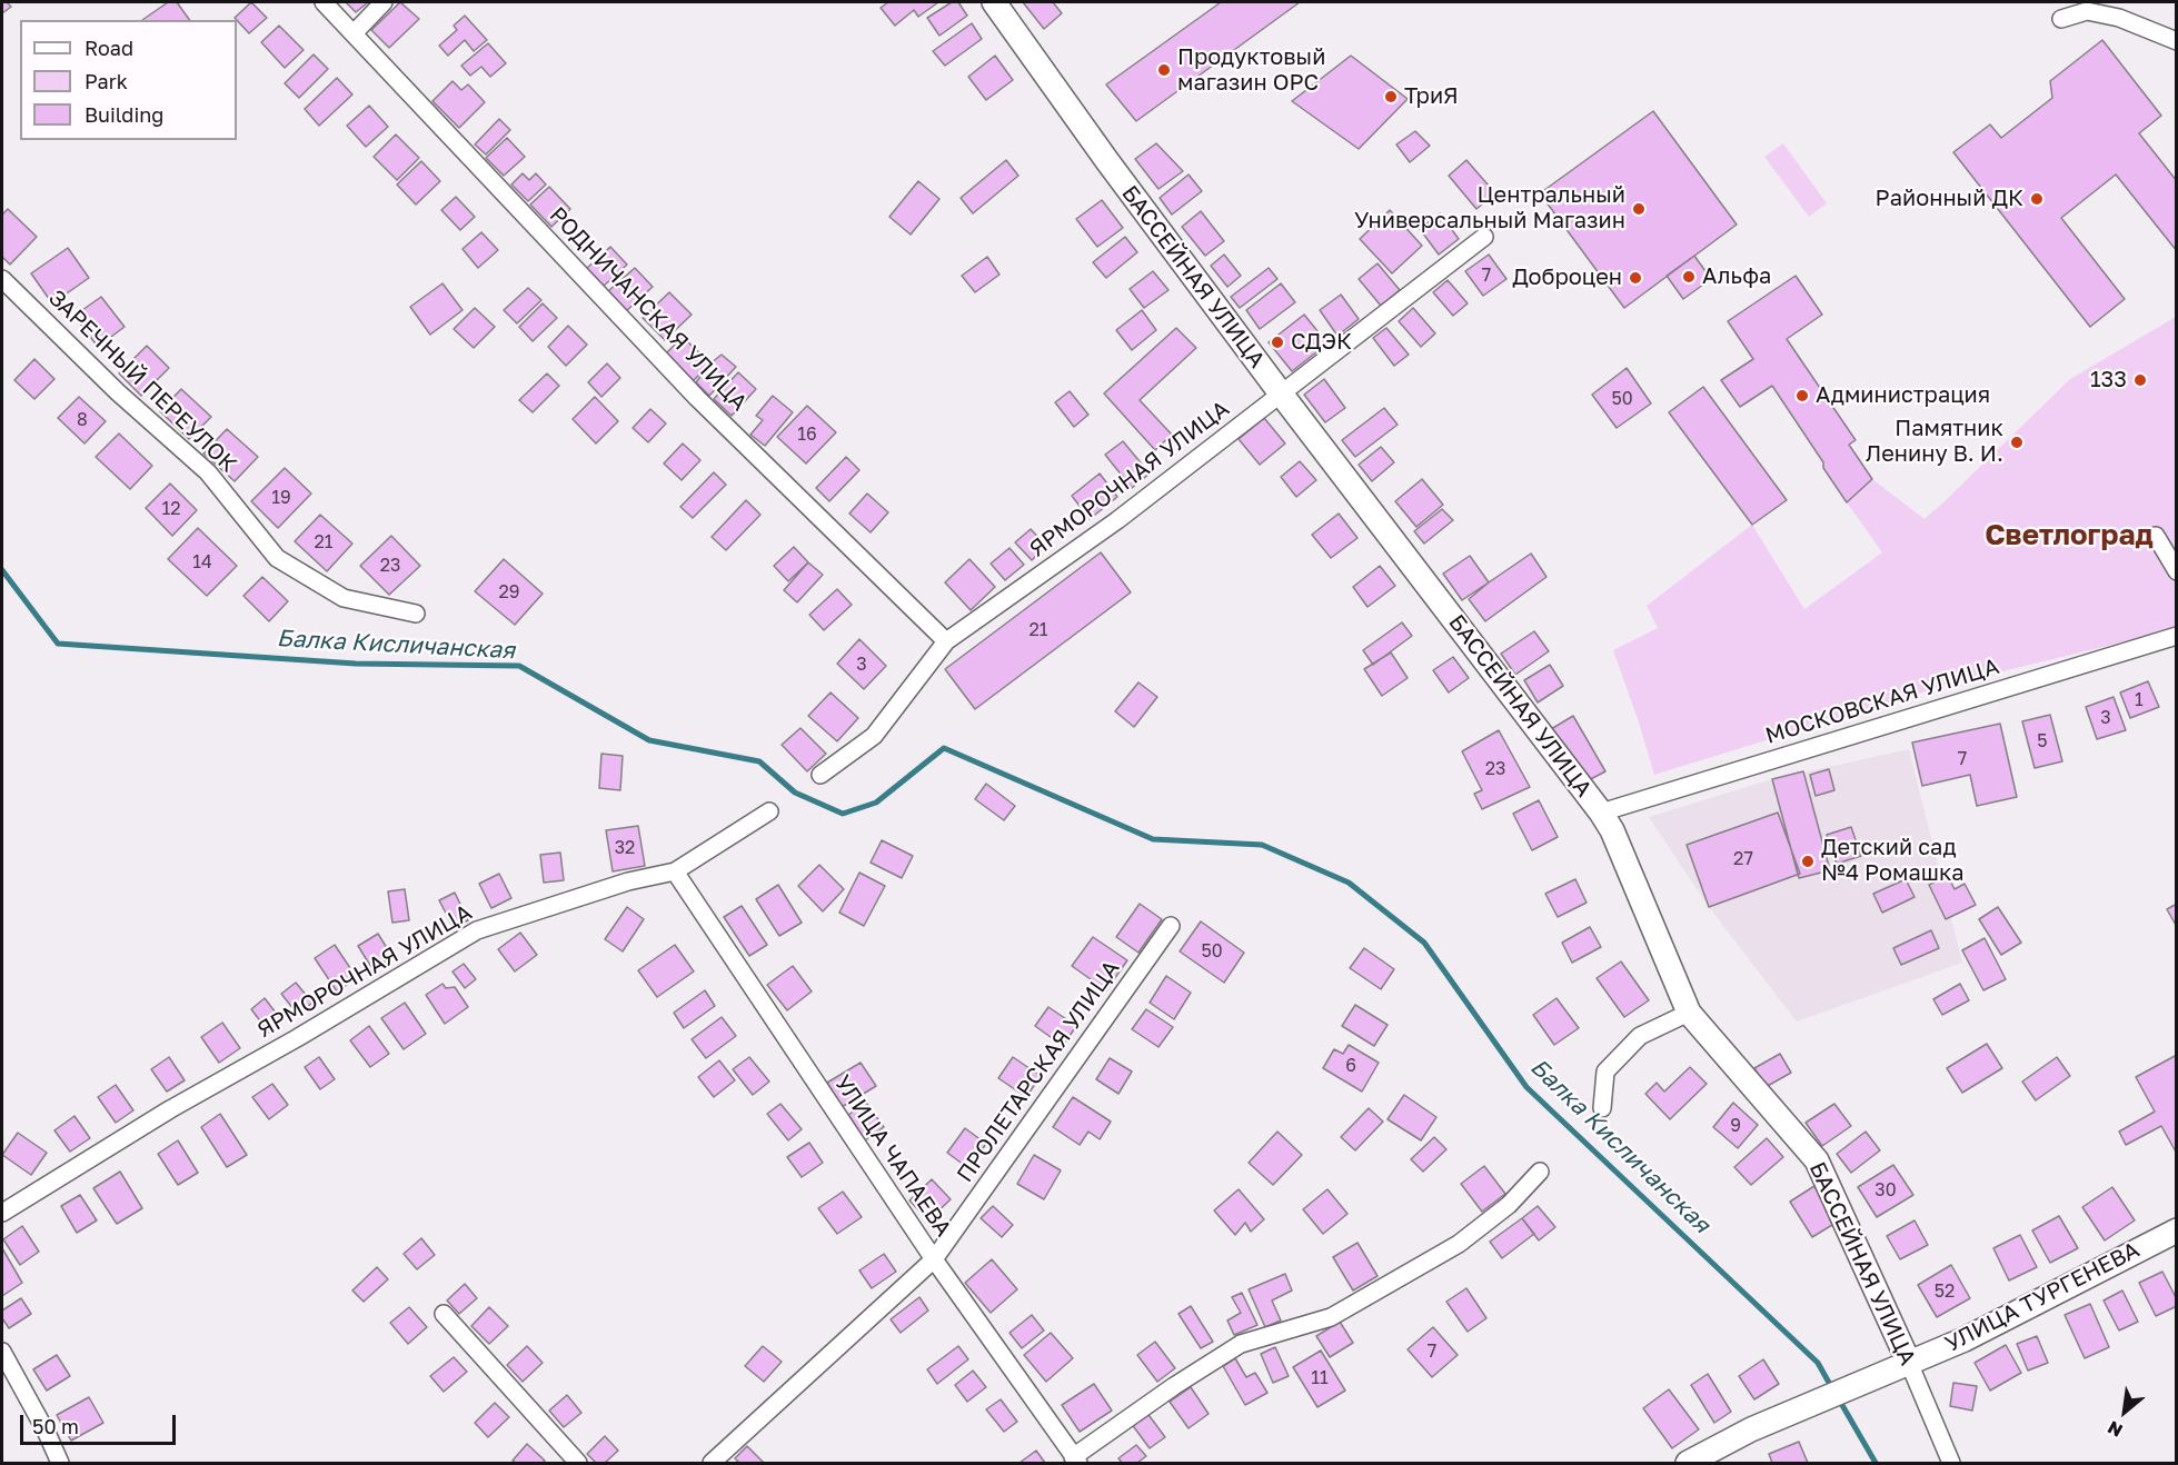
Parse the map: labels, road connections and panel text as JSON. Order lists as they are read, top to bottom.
{
  "streets": {
    "street": [
      "БАССЕЙНАЯ УЛИЦА",
      "РОДНИЧАНСКАЯ УЛИЦА",
      "ЗАРЕЧНЫЙ ПЕРЕУЛОК",
      "ЯРМОРОЧНАЯ УЛИЦА",
      "МОСКОВСКАЯ УЛИЦА",
      "ПРОЛЕТАРСКАЯ УЛИЦА",
      "УЛИЦА ЧАПАЕВА",
      "УЛИЦА ТУРГЕНЕВА"
    ]
  },
  "crossings": [
    ["БАССЕЙНАЯ УЛИЦА", "ЯРМОРОЧНАЯ УЛИЦА"],
    ["БАССЕЙНАЯ УЛИЦА", "МОСКОВСКАЯ УЛИЦА"],
    ["БАССЕЙНАЯ УЛИЦА", "УЛИЦА ТУРГЕНЕВА"],
    ["РОДНИЧАНСКАЯ УЛИЦА", "ЯРМОРОЧНАЯ УЛИЦА"],
    ["ЯРМОРОЧНАЯ УЛИЦА", "УЛИЦА ЧАПАЕВА"],
    ["ПРОЛЕТАРСКАЯ УЛИЦА", "УЛИЦА ЧАПАЕВА"]
  ],
  "districts": ["Светлоград"],
  "water": ["Балка Кисличанская"],
  "places": [
    "Продуктовый магазин ОРС",
    "ТриЯ",
    "Районный ДК",
    "Центральный Универсальный Магазин",
    "Альфа",
    "Доброцен",
    "СДЭК",
    "133",
    "Администрация",
    "Памятник Ленину В. И.",
    "Детский сад №4 Ромашка"
  ],
  "house_numbers": [
    "7",
    "50",
    "8",
    "16",
    "19",
    "12",
    "21",
    "14",
    "23",
    "29",
    "21",
    "3",
    "1",
    "3",
    "5",
    "7",
    "23",
    "32",
    "27",
    "50",
    "6",
    "9",
    "30",
    "52",
    "7",
    "11"
  ],
  "legend": ["Road", "Park", "Building"],
  "scale_bar": "50 m",
  "north": "bottom left"
}
